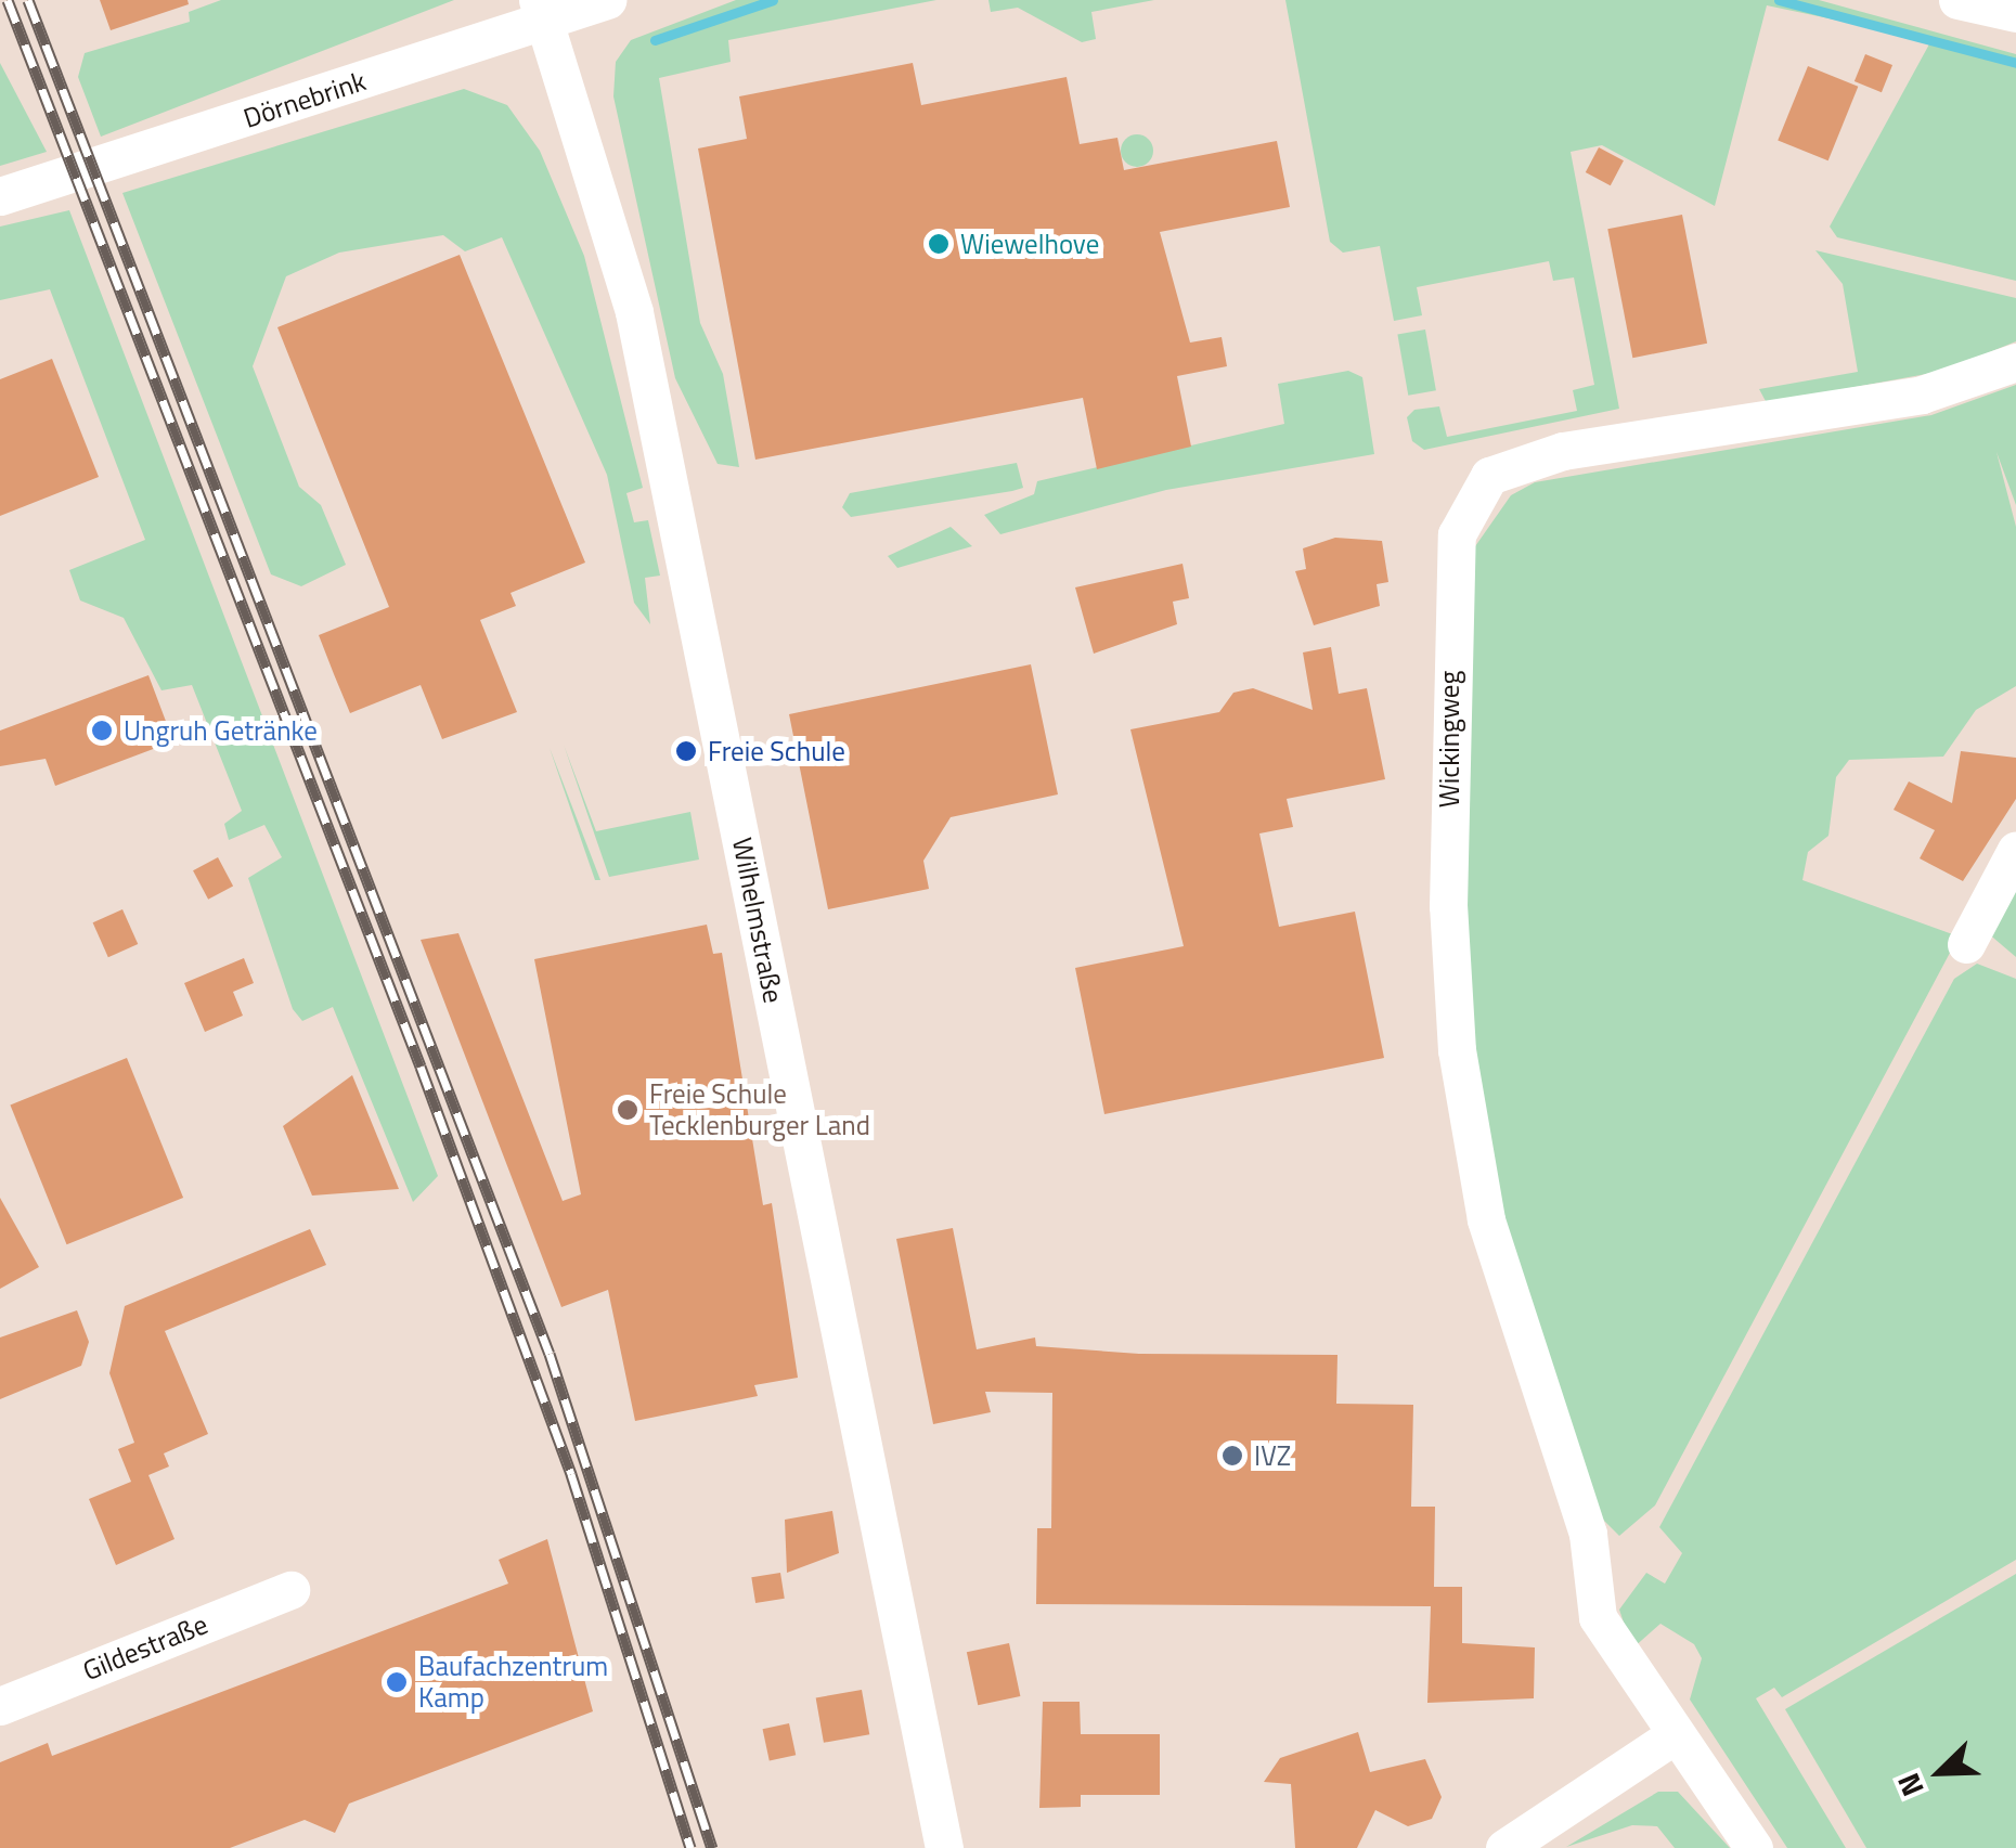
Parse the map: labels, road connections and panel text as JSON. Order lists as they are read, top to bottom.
{
  "streets": {
    "street": [
      "Dörnebrink",
      "Wickingweg",
      "Wilhelmstraße",
      "Gildestraße"
    ]
  },
  "crossings": [
    ["Dörnebrink", "Wilhelmstraße"]
  ],
  "places": [
    "Wiewelhove",
    "Ungruh Getränke",
    "Freie Schule",
    "Freie Schule Tecklenburger Land",
    "IVZ",
    "Baufachzentrum Kamp"
  ],
  "north": "bottom left"
}
